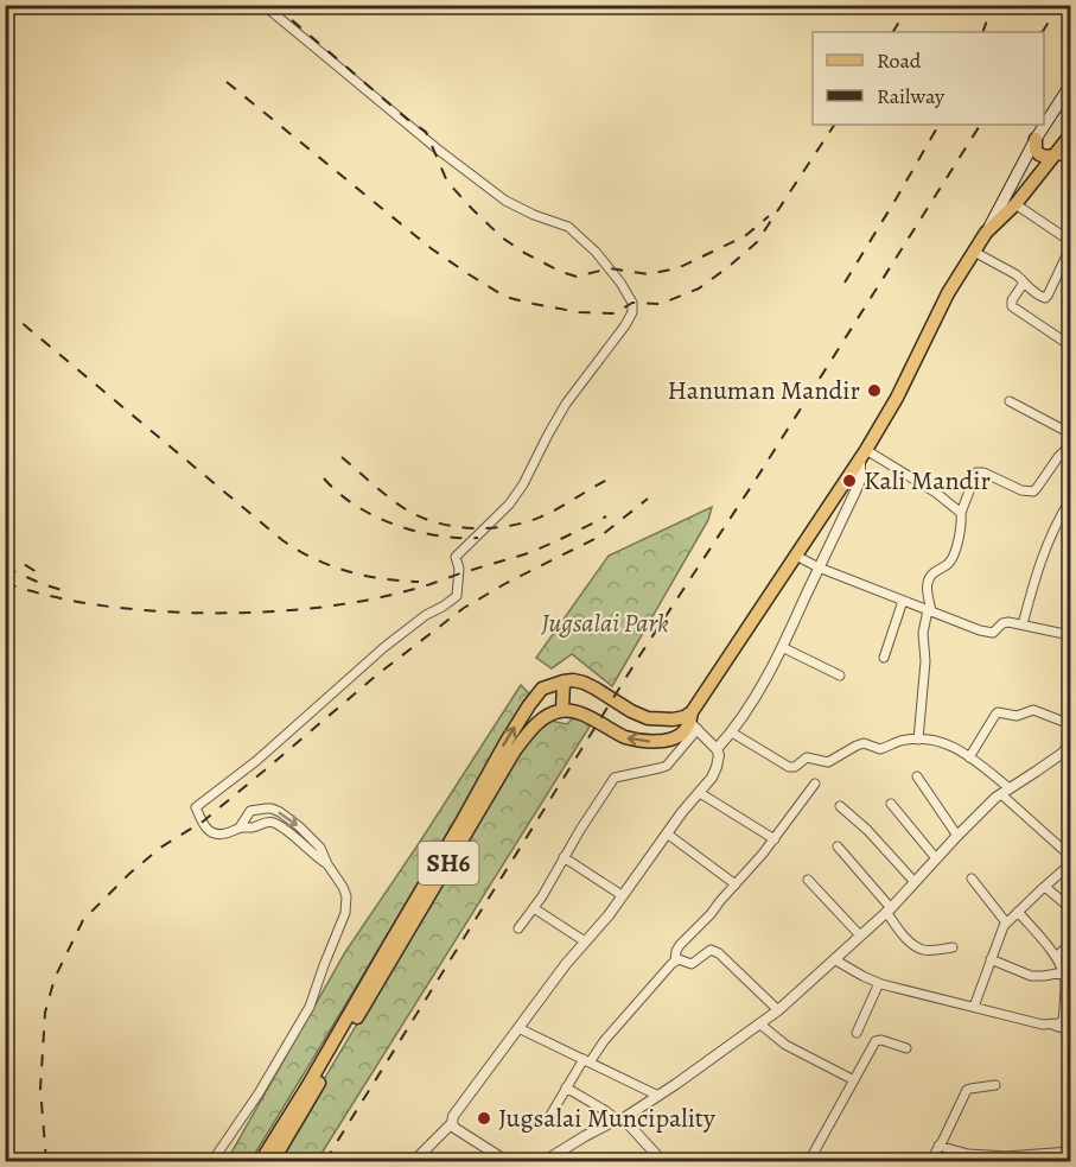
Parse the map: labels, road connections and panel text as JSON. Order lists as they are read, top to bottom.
{
  "streets": {
    "main road": ["SH6"]
  },
  "parks": ["Jugsalai Park"],
  "places": ["Hanuman Mandir", "Kali Mandir", "Jugsalai Muncipality"],
  "legend": ["Road", "Railway"]
}
